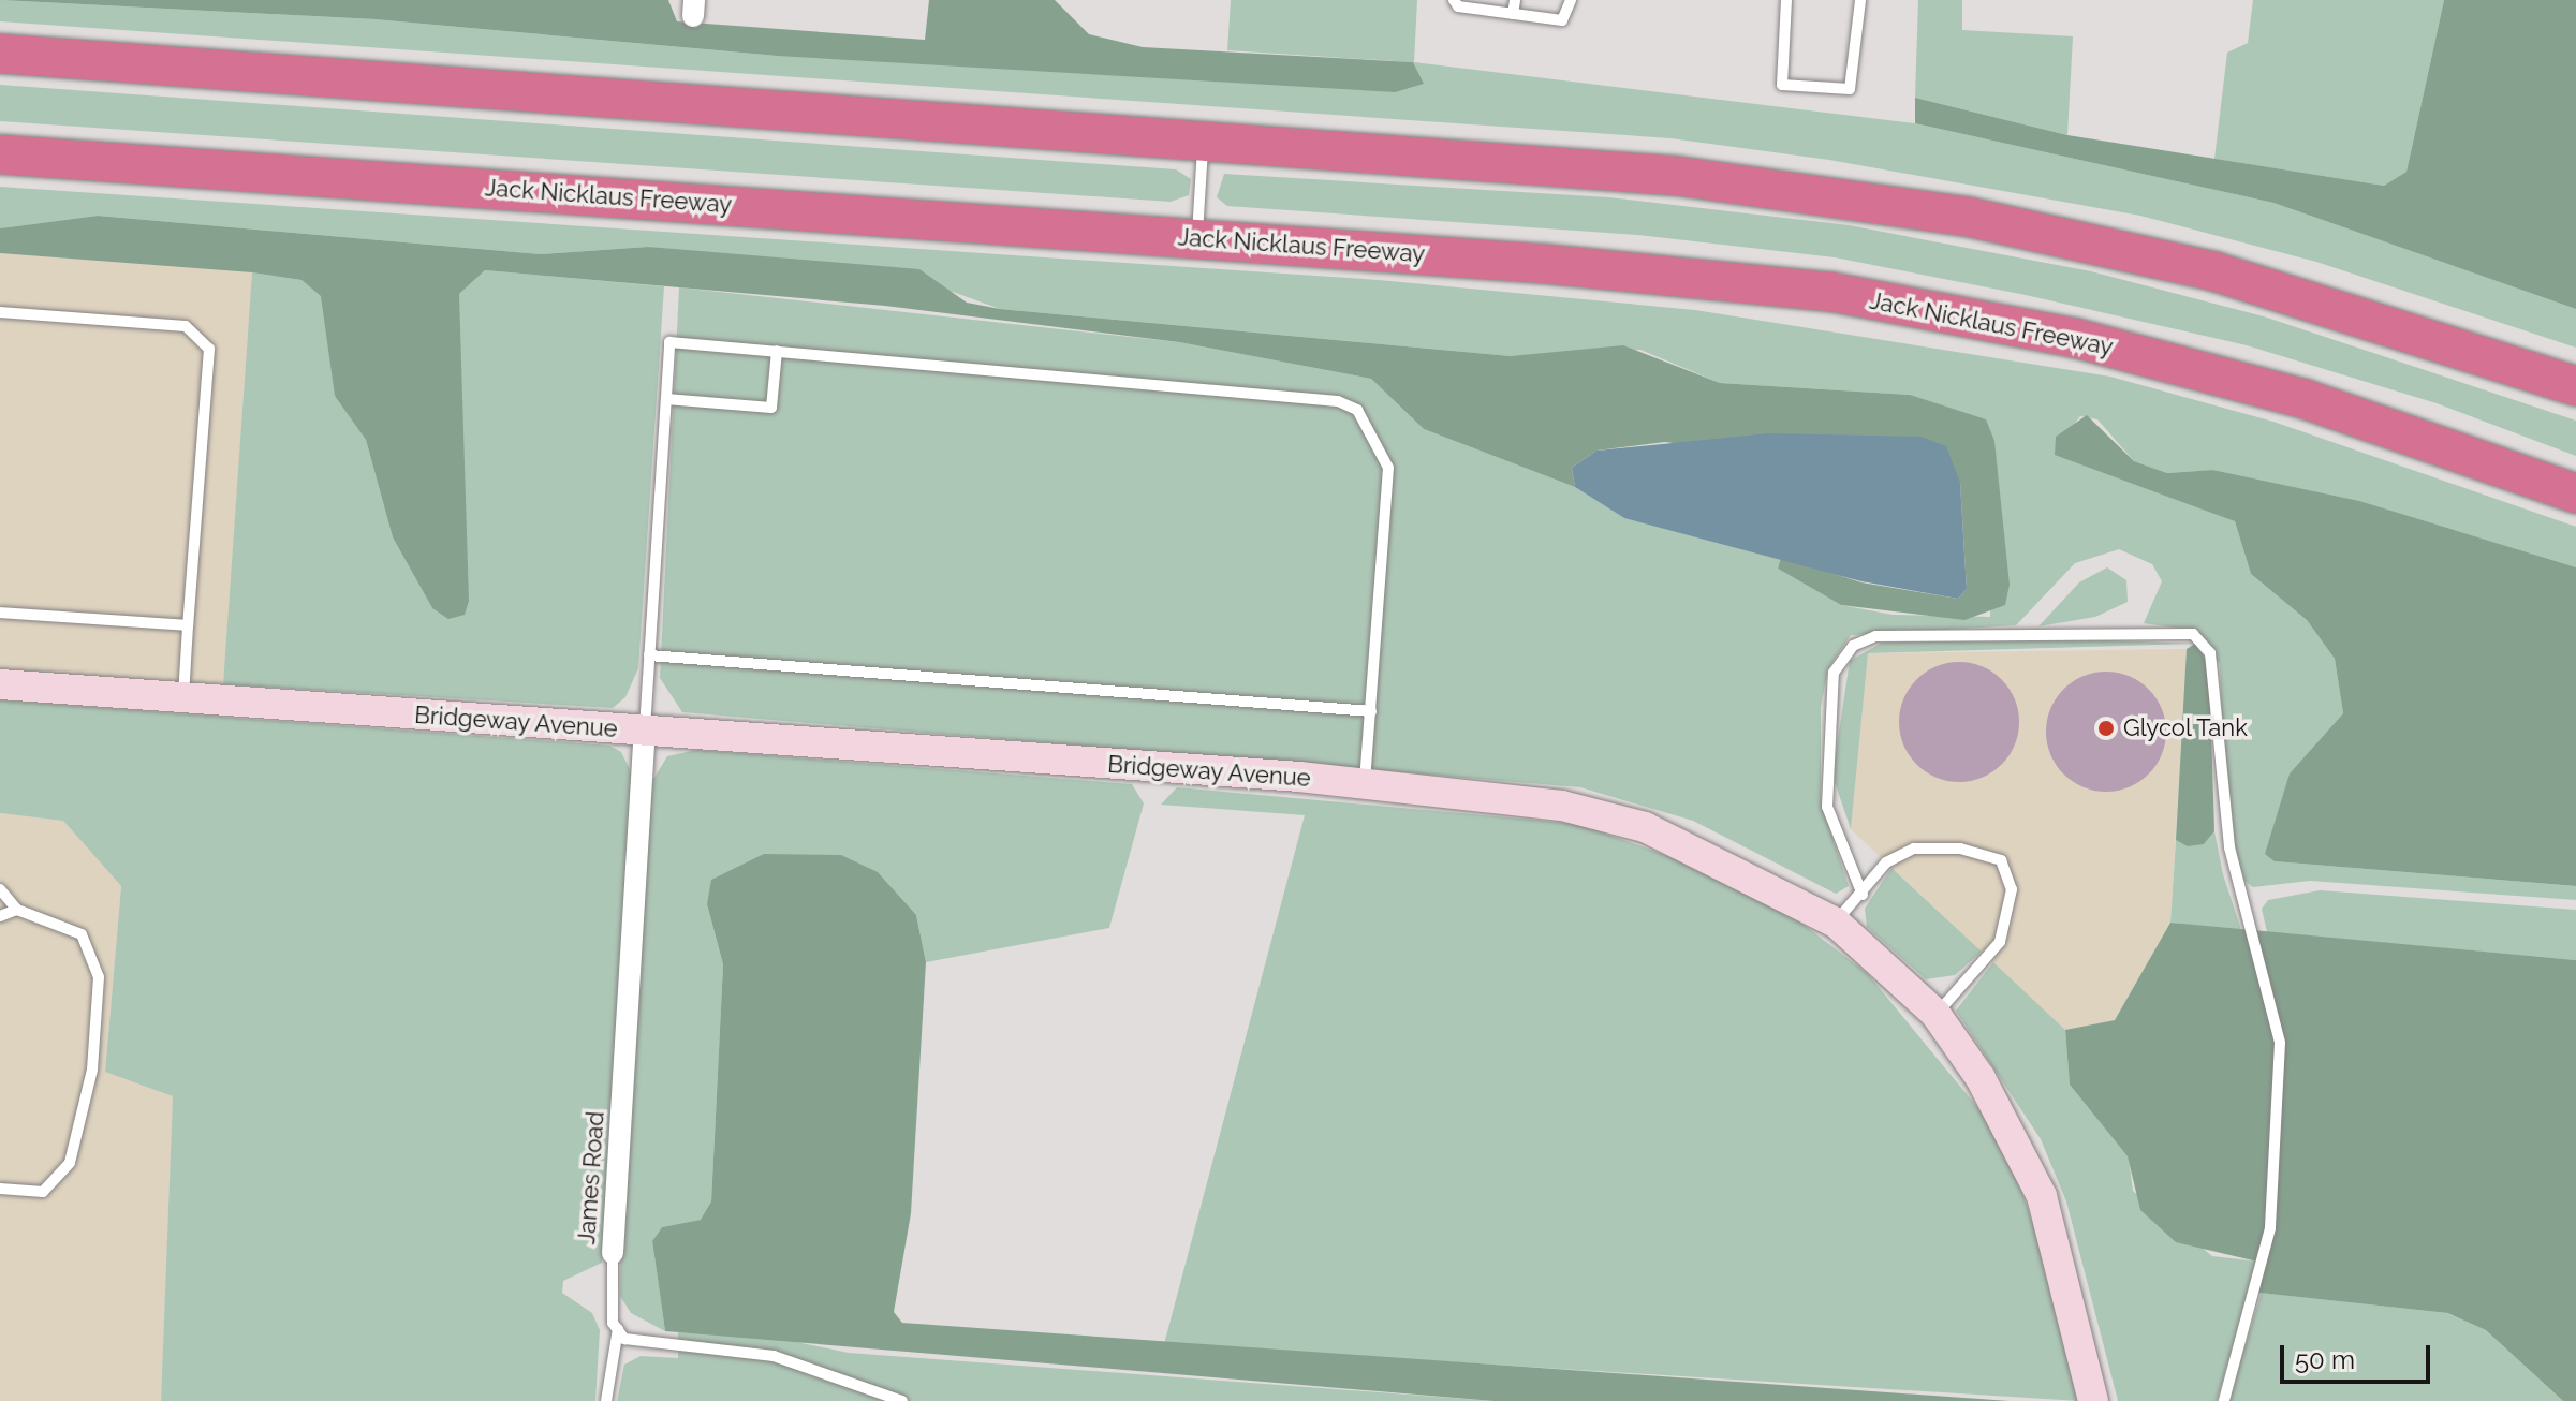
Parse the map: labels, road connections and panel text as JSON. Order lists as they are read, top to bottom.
{
  "streets": {
    "highway": ["Jack Nicklaus Freeway"],
    "street": ["Bridgeway Avenue", "James Road"]
  },
  "crossings": [
    ["Bridgeway Avenue", "James Road"]
  ],
  "places": ["Glycol Tank"],
  "scale_bar": "50 m"
}
